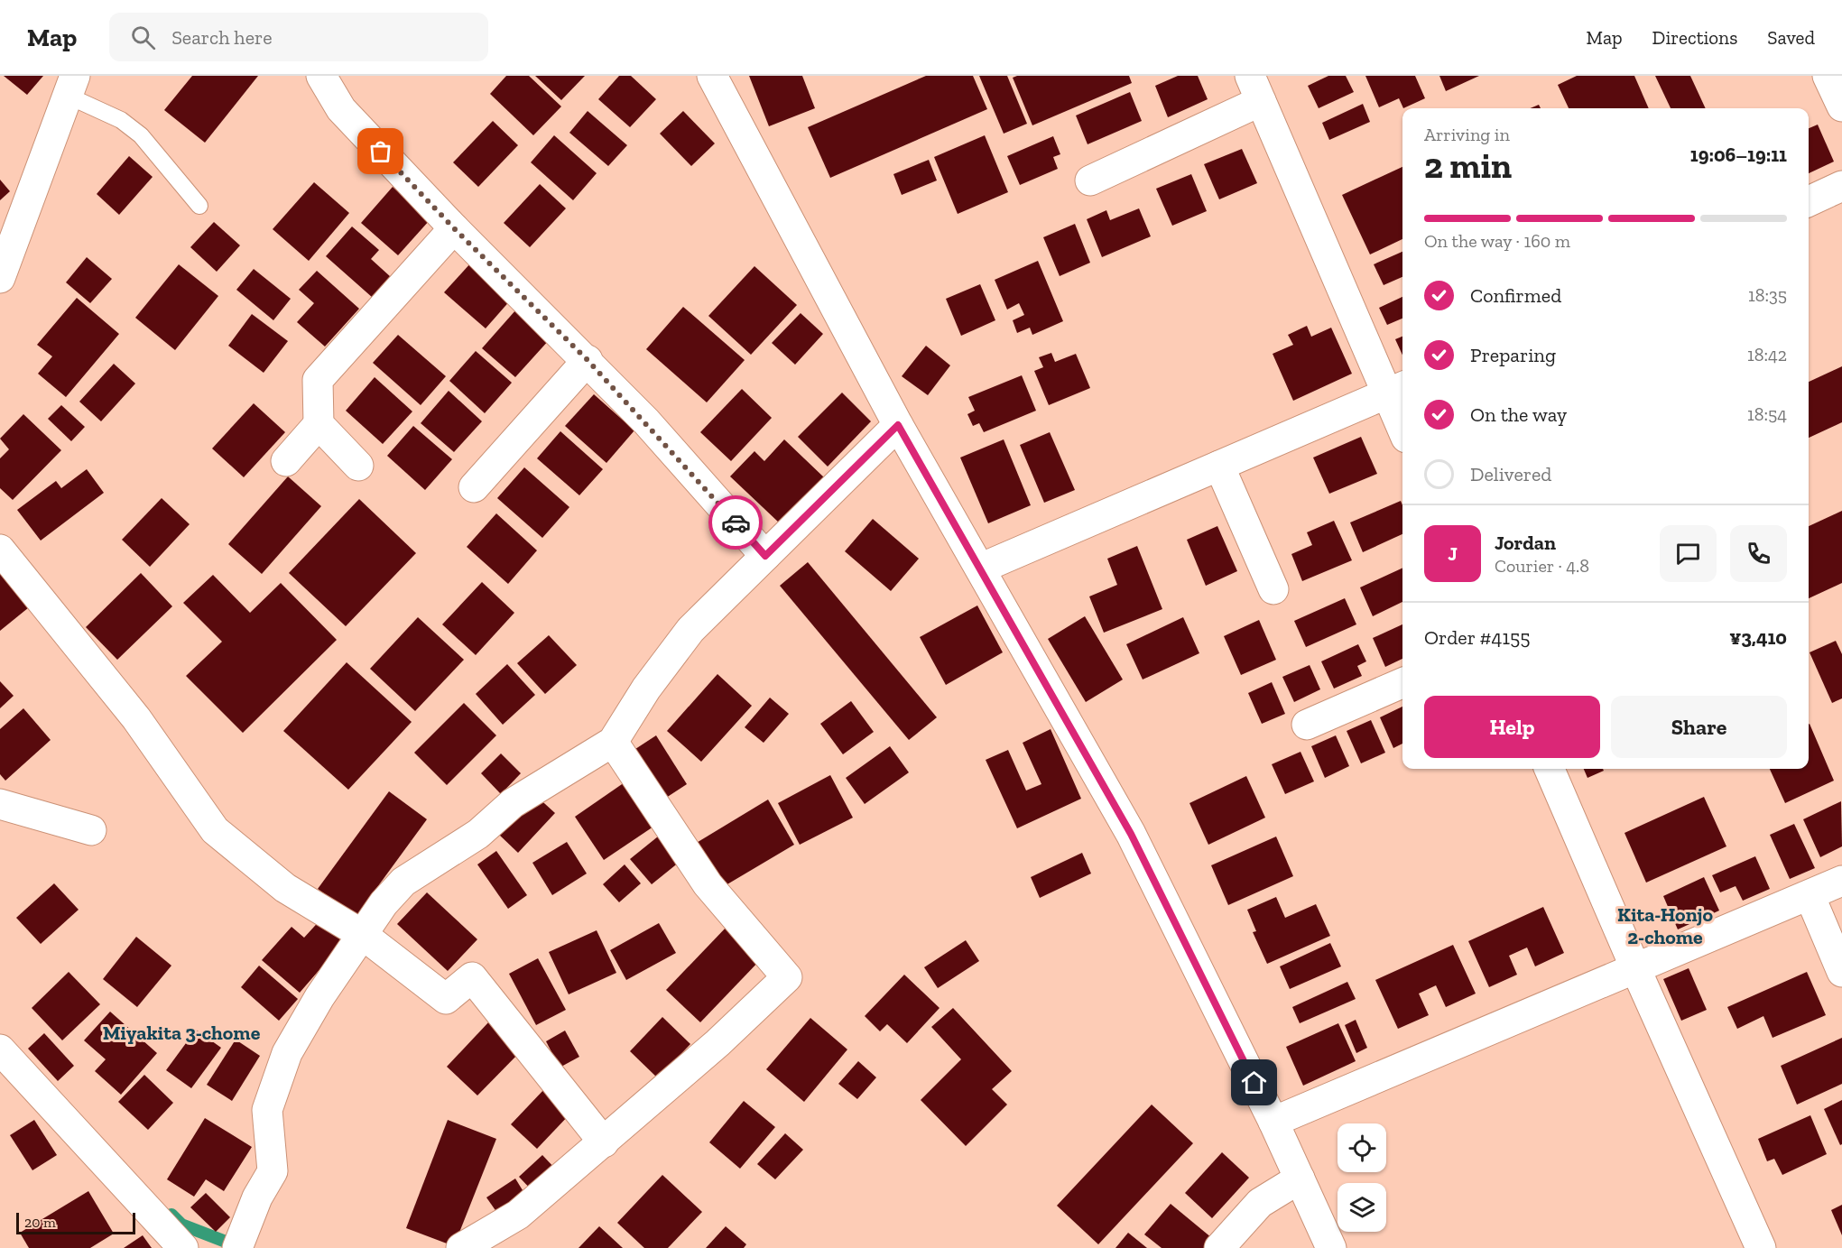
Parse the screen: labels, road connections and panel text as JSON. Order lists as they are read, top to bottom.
{
  "districts": ["Kita-Honjo 2-chome", "Miyakita 3-chome"],
  "scale_bar": "20 m",
  "page": {
    "header": "Map",
    "search": "Search here",
    "nav": ["Map", "Directions", "Saved"],
    "heading": ["2 min", "Arriving in", "19:06–19:11"],
    "panel": [
      "Jordan",
      "Courier · 4.8",
      "Order #4155",
      "¥3,410"
    ],
    "bar": "On the way · 160 m",
    "list": [
      ["Confirmed", "18:35"],
      ["Preparing", "18:42"],
      ["On the way", "18:54"],
      "Delivered"
    ],
    "round": "J",
    "buttons": ["Help", "Share"],
    "scale": "20 m"
  }
}
